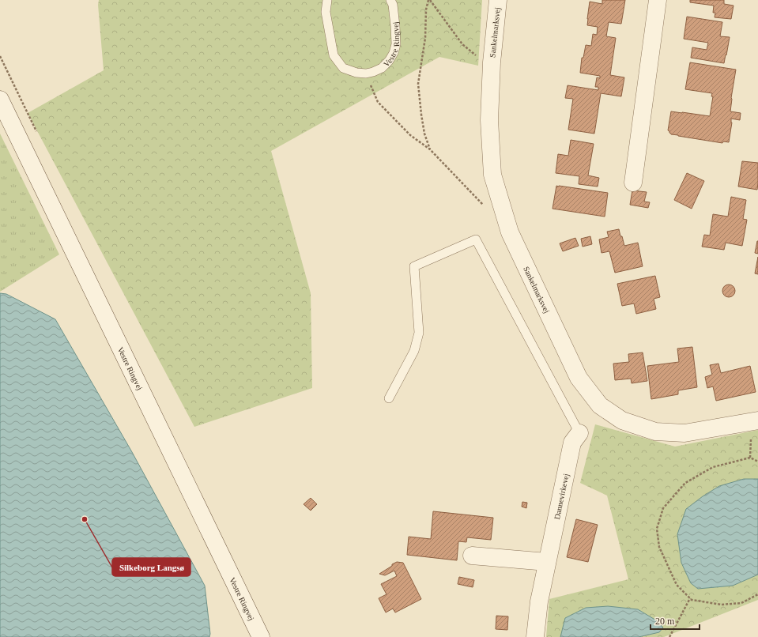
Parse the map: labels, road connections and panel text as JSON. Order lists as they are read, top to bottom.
{
  "streets": {
    "street": ["Sankelmarksvej", "Vestre Ringvej", "Dannevirkevej"]
  },
  "places": ["Silkeborg Langsø"],
  "scale_bar": "20 m"
}
